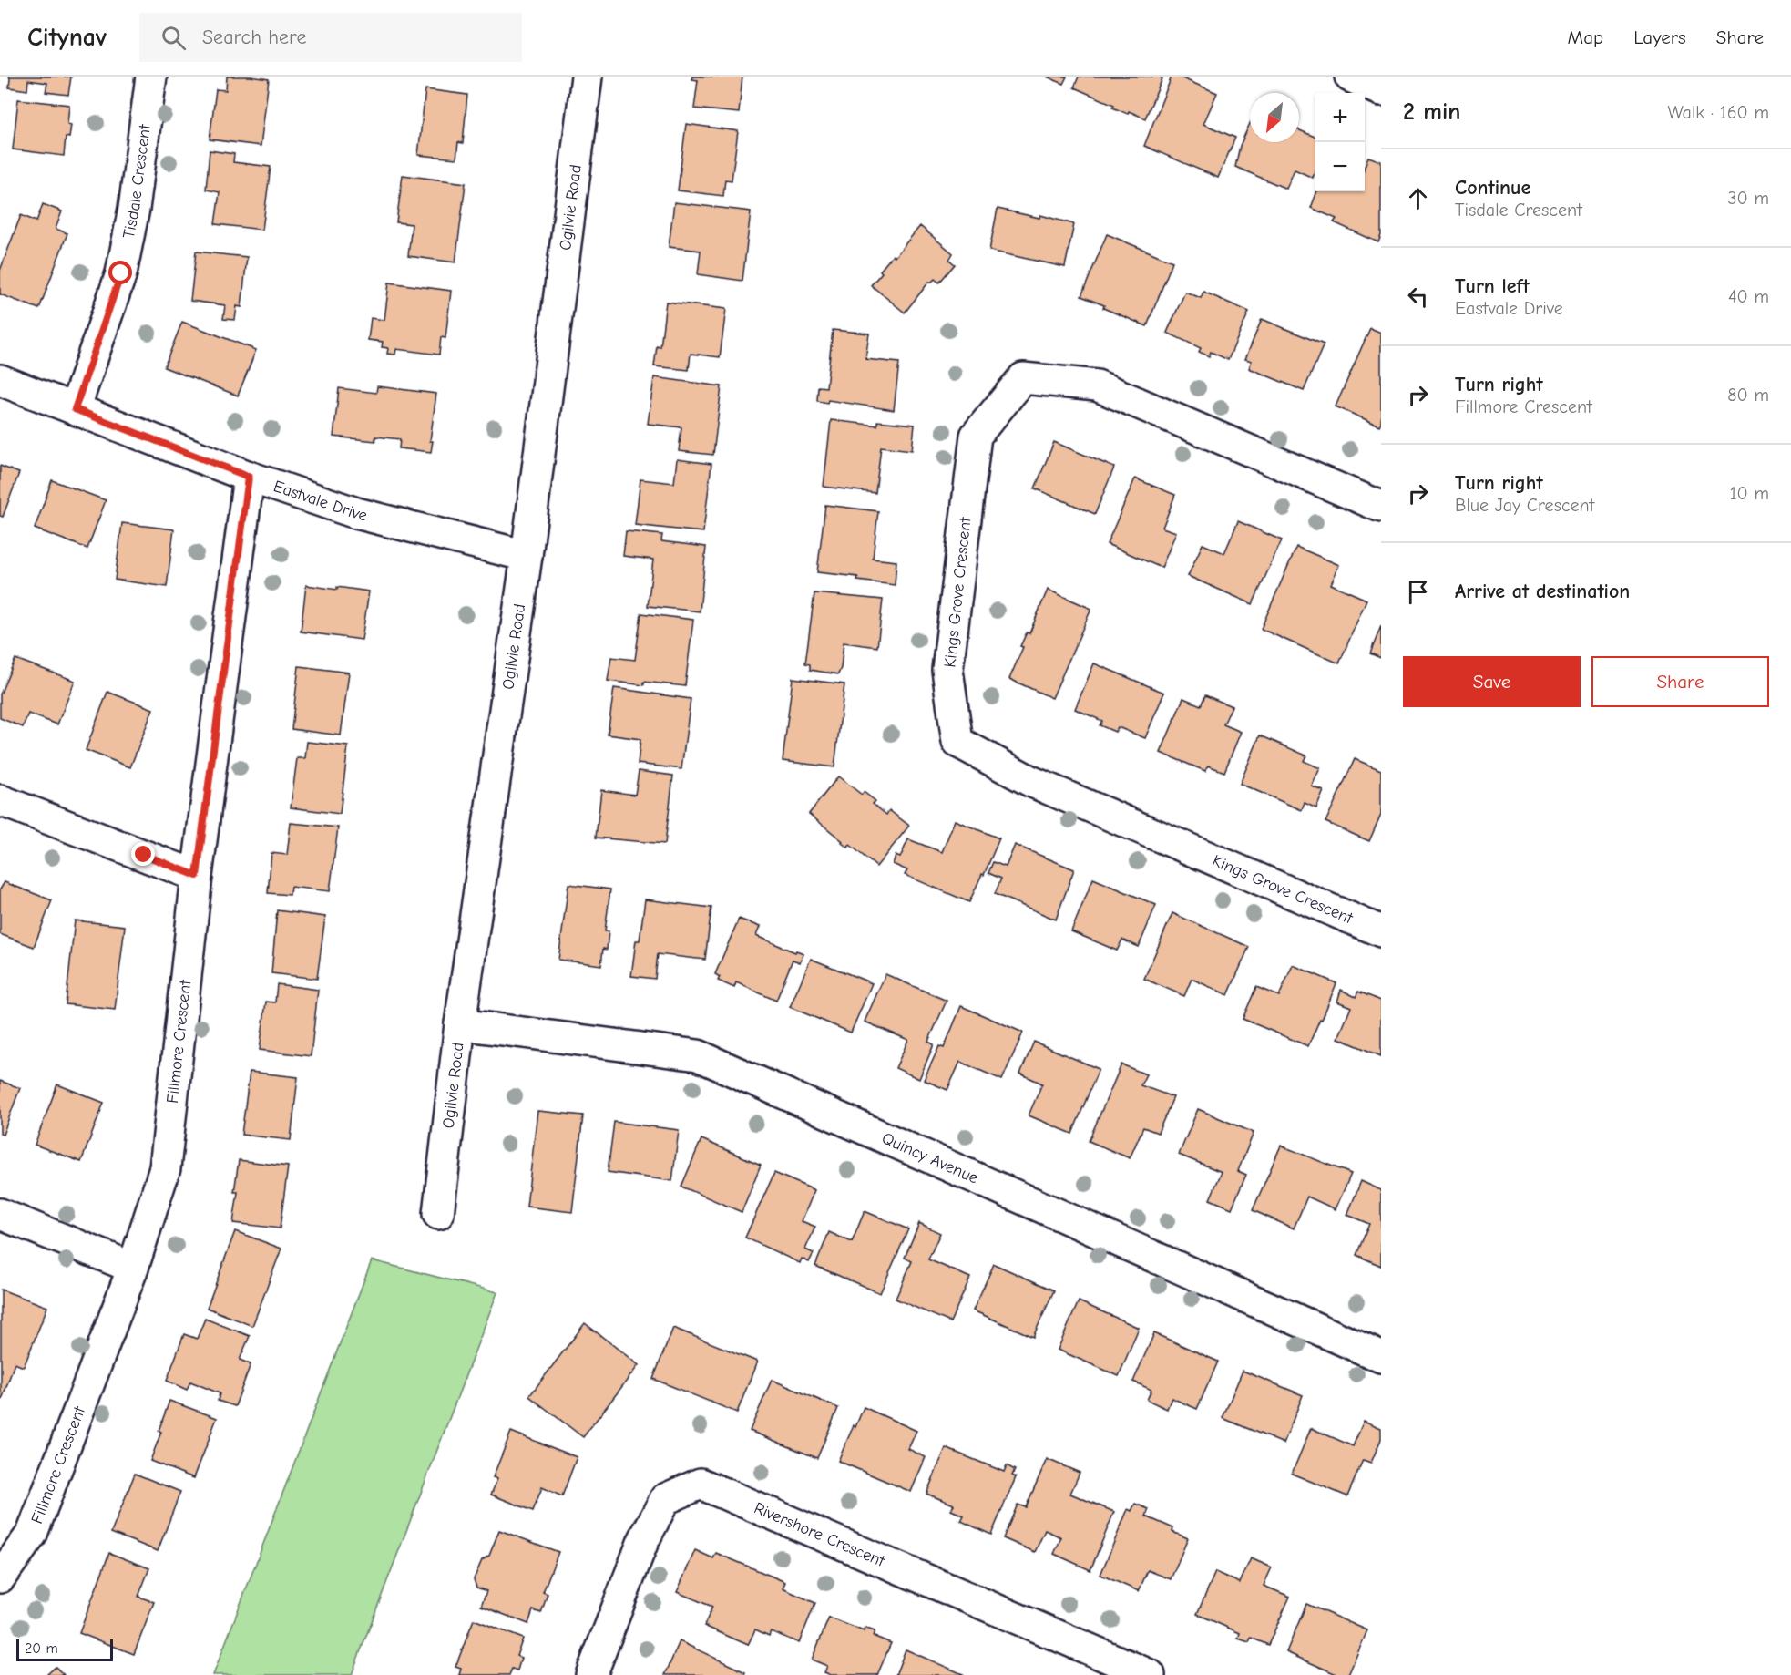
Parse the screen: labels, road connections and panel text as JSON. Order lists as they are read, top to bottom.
{
  "streets": {
    "street": [
      "Tisdale Crescent",
      "Ogilvie Road",
      "Eastvale Drive",
      "Kings Grove Crescent",
      "Fillmore Crescent",
      "Quincy Avenue",
      "Rivershore Crescent"
    ]
  },
  "crossings": [
    ["Tisdale Crescent", "Eastvale Drive"],
    ["Ogilvie Road", "Eastvale Drive"],
    ["Ogilvie Road", "Quincy Avenue"],
    ["Eastvale Drive", "Fillmore Crescent"]
  ],
  "scale_bar": "20 m",
  "north": "bottom left",
  "page": {
    "header": "Citynav",
    "search": "Search here",
    "nav": ["Map", "Layers", "Share"],
    "heading": ["2 min", "Walk · 160 m"],
    "map_buttons": ["+", "−"],
    "list": [
      ["Continue", "Tisdale Crescent", "30 m"],
      ["Turn left", "Eastvale Drive", "40 m"],
      ["Turn right", "Fillmore Crescent", "80 m"],
      ["Turn right", "Blue Jay Crescent", "10 m"],
      "Arrive at destination"
    ],
    "buttons": ["Save", "Share"],
    "scale": "20 m"
  }
}
